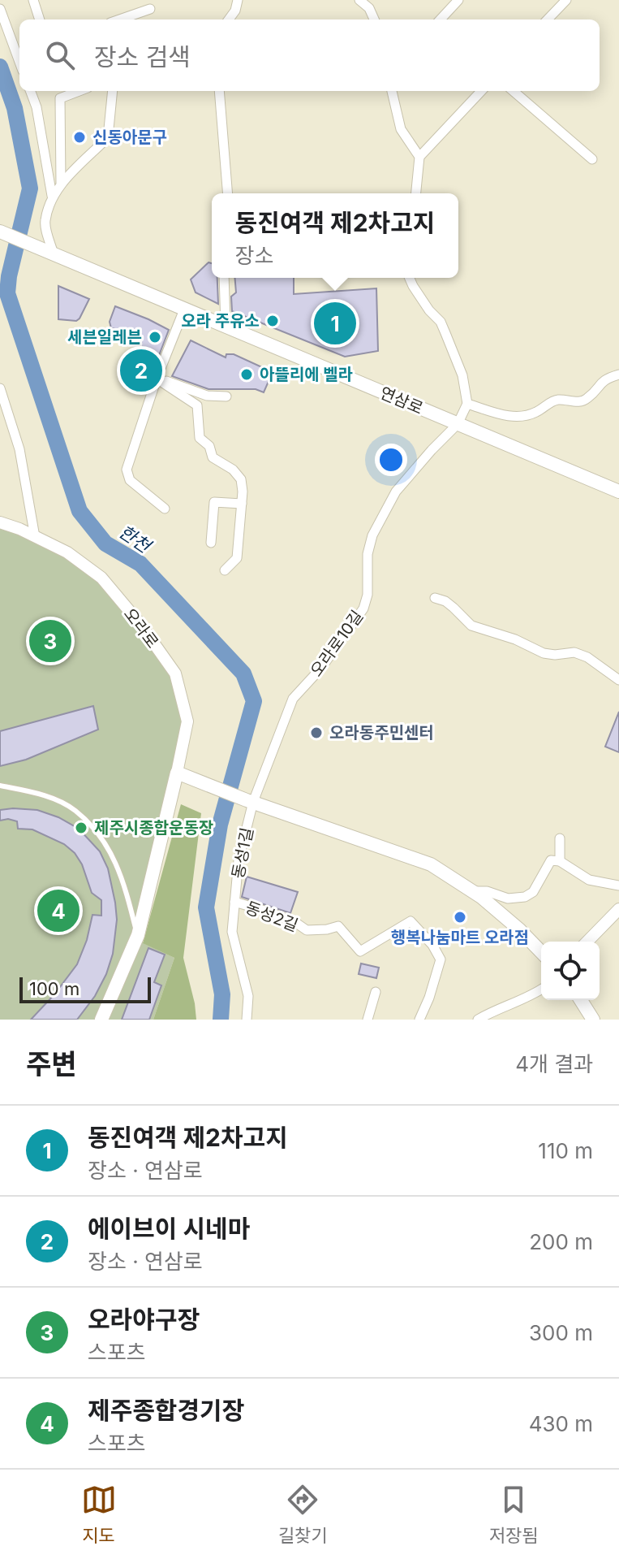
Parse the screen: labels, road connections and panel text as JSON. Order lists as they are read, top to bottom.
{
  "streets": {
    "main road": ["연삼로"],
    "street": [
      "오라로",
      "오라로10길",
      "동성1길",
      "동성2길"
    ]
  },
  "crossings": [
    ["연삼로", "오라로10길"],
    ["오라로10길", "동성1길"],
    ["동성1길", "동성2길"]
  ],
  "water": ["한천"],
  "places": [
    "신동아문구",
    "오라 주유소",
    "세븐일레븐",
    "아뜰리에 벨라",
    "오라동주민센터",
    "제주시종합운동장",
    "행복나눔마트 오라점"
  ],
  "scale_bar": "100 m",
  "page": {
    "search": "장소 검색",
    "popup": ["동진여객 제2차고지", "장소"],
    "pins": [
      "1",
      "2",
      "3",
      "4"
    ],
    "scale": "100 m",
    "heading": ["주변", "4개 결과"],
    "list": [
      {
        "mark": "1",
        "name": "동진여객 제2차고지",
        "note": "장소 · 연삼로",
        "value": "110 m"
      },
      {
        "mark": "2",
        "name": "에이브이 시네마",
        "note": "장소 · 연삼로",
        "value": "200 m"
      },
      {
        "mark": "3",
        "name": "오라야구장",
        "note": "스포츠",
        "value": "300 m"
      },
      {
        "mark": "4",
        "name": "제주종합경기장",
        "note": "스포츠",
        "value": "430 m"
      }
    ],
    "nav": ["지도", "길찾기", "저장됨"]
  }
}
